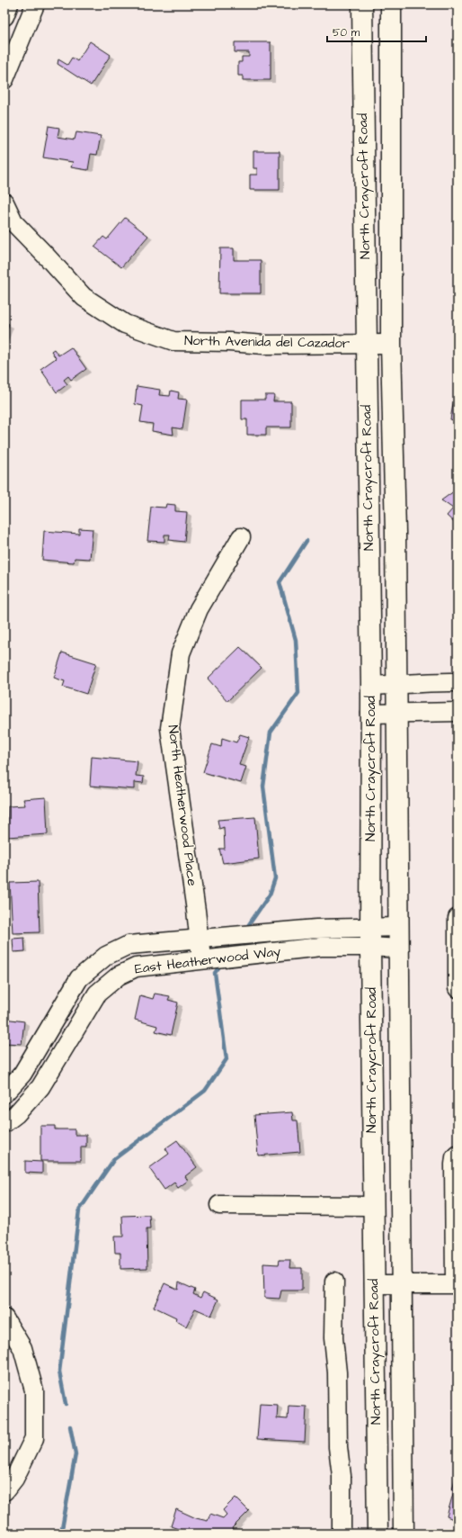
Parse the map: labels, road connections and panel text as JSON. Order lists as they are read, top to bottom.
{
  "streets": {
    "main road": ["North Craycroft Road"],
    "street": ["North Avenida del Cazador", "North Heatherwood Place", "East Heatherwood Way"]
  },
  "crossings": [
    ["North Craycroft Road", "North Avenida del Cazador"],
    ["North Craycroft Road", "East Heatherwood Way"],
    ["North Heatherwood Place", "East Heatherwood Way"]
  ],
  "scale_bar": "50 m"
}
